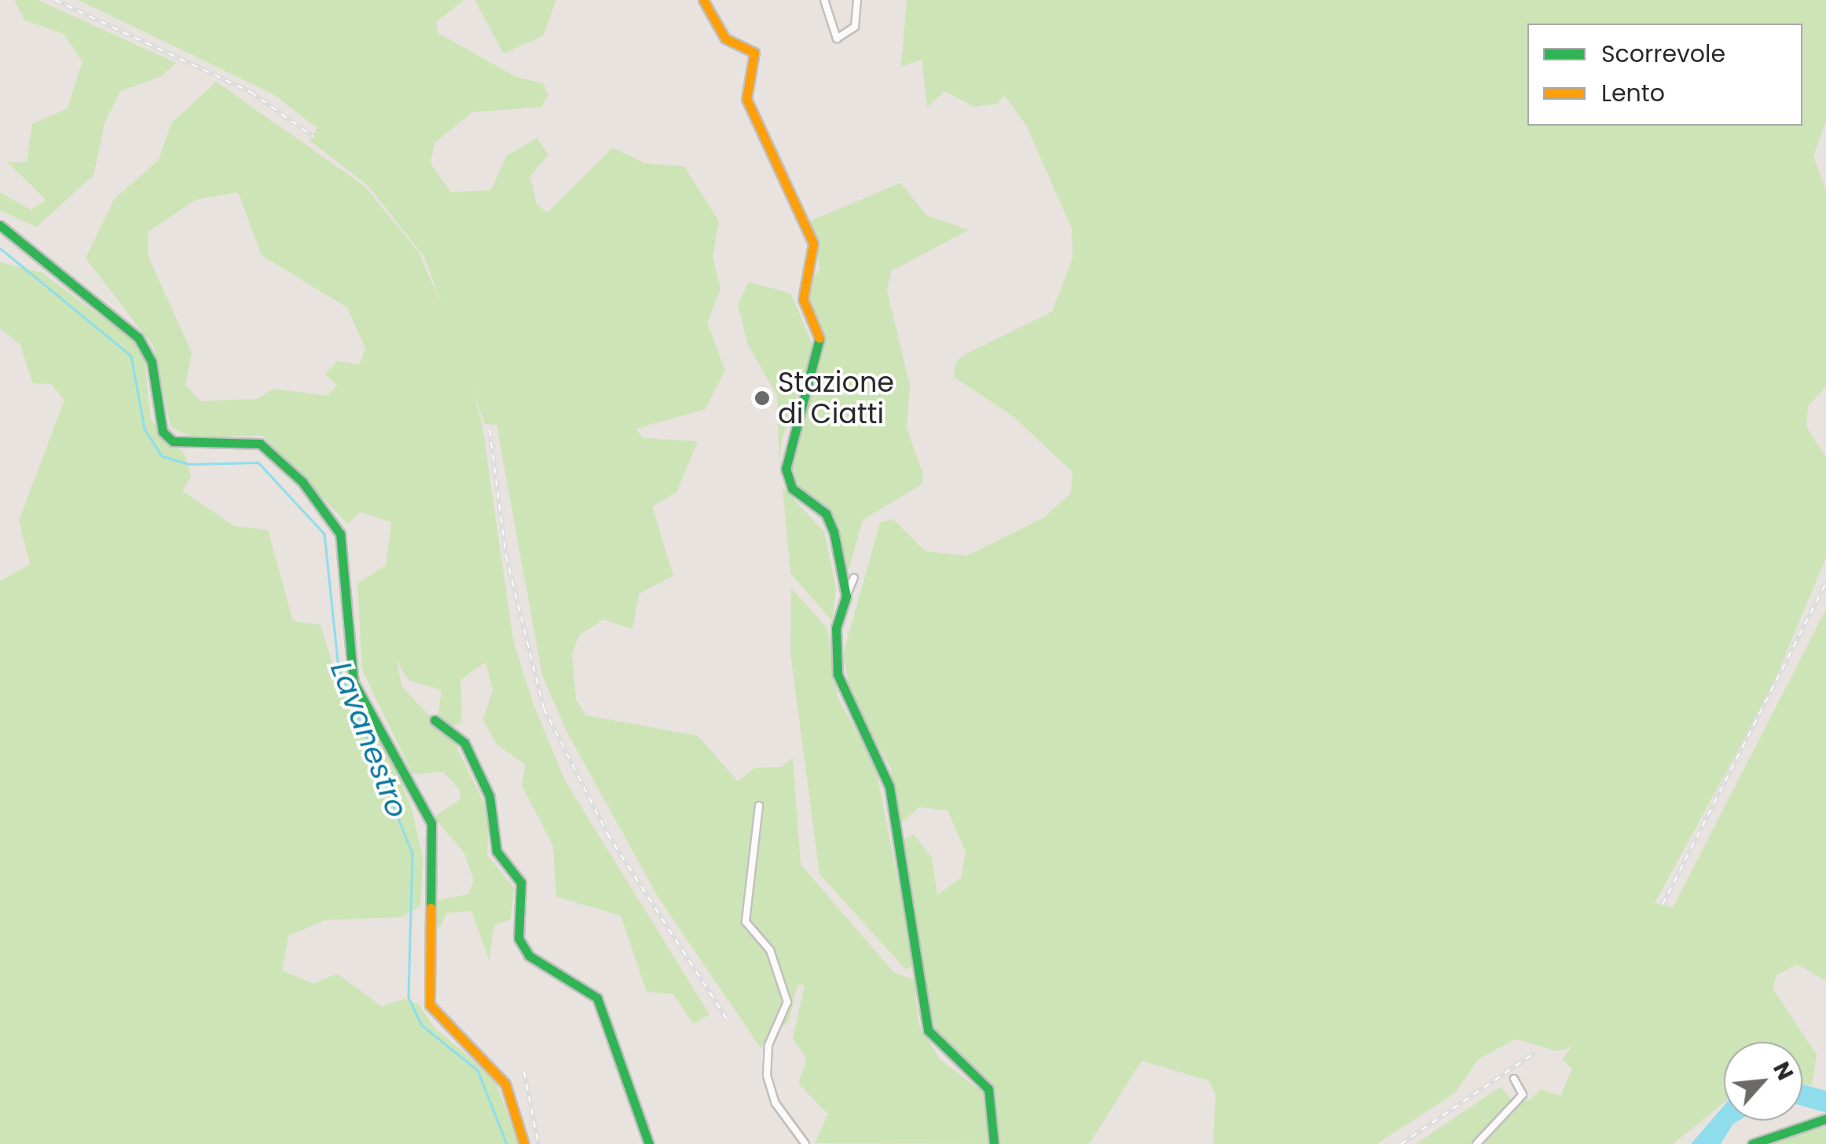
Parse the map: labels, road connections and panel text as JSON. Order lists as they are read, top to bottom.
{
  "water": ["Lavanestro"],
  "places": ["Stazione di Ciatti"],
  "legend": ["Scorrevole", "Lento"],
  "north": "top right"
}
